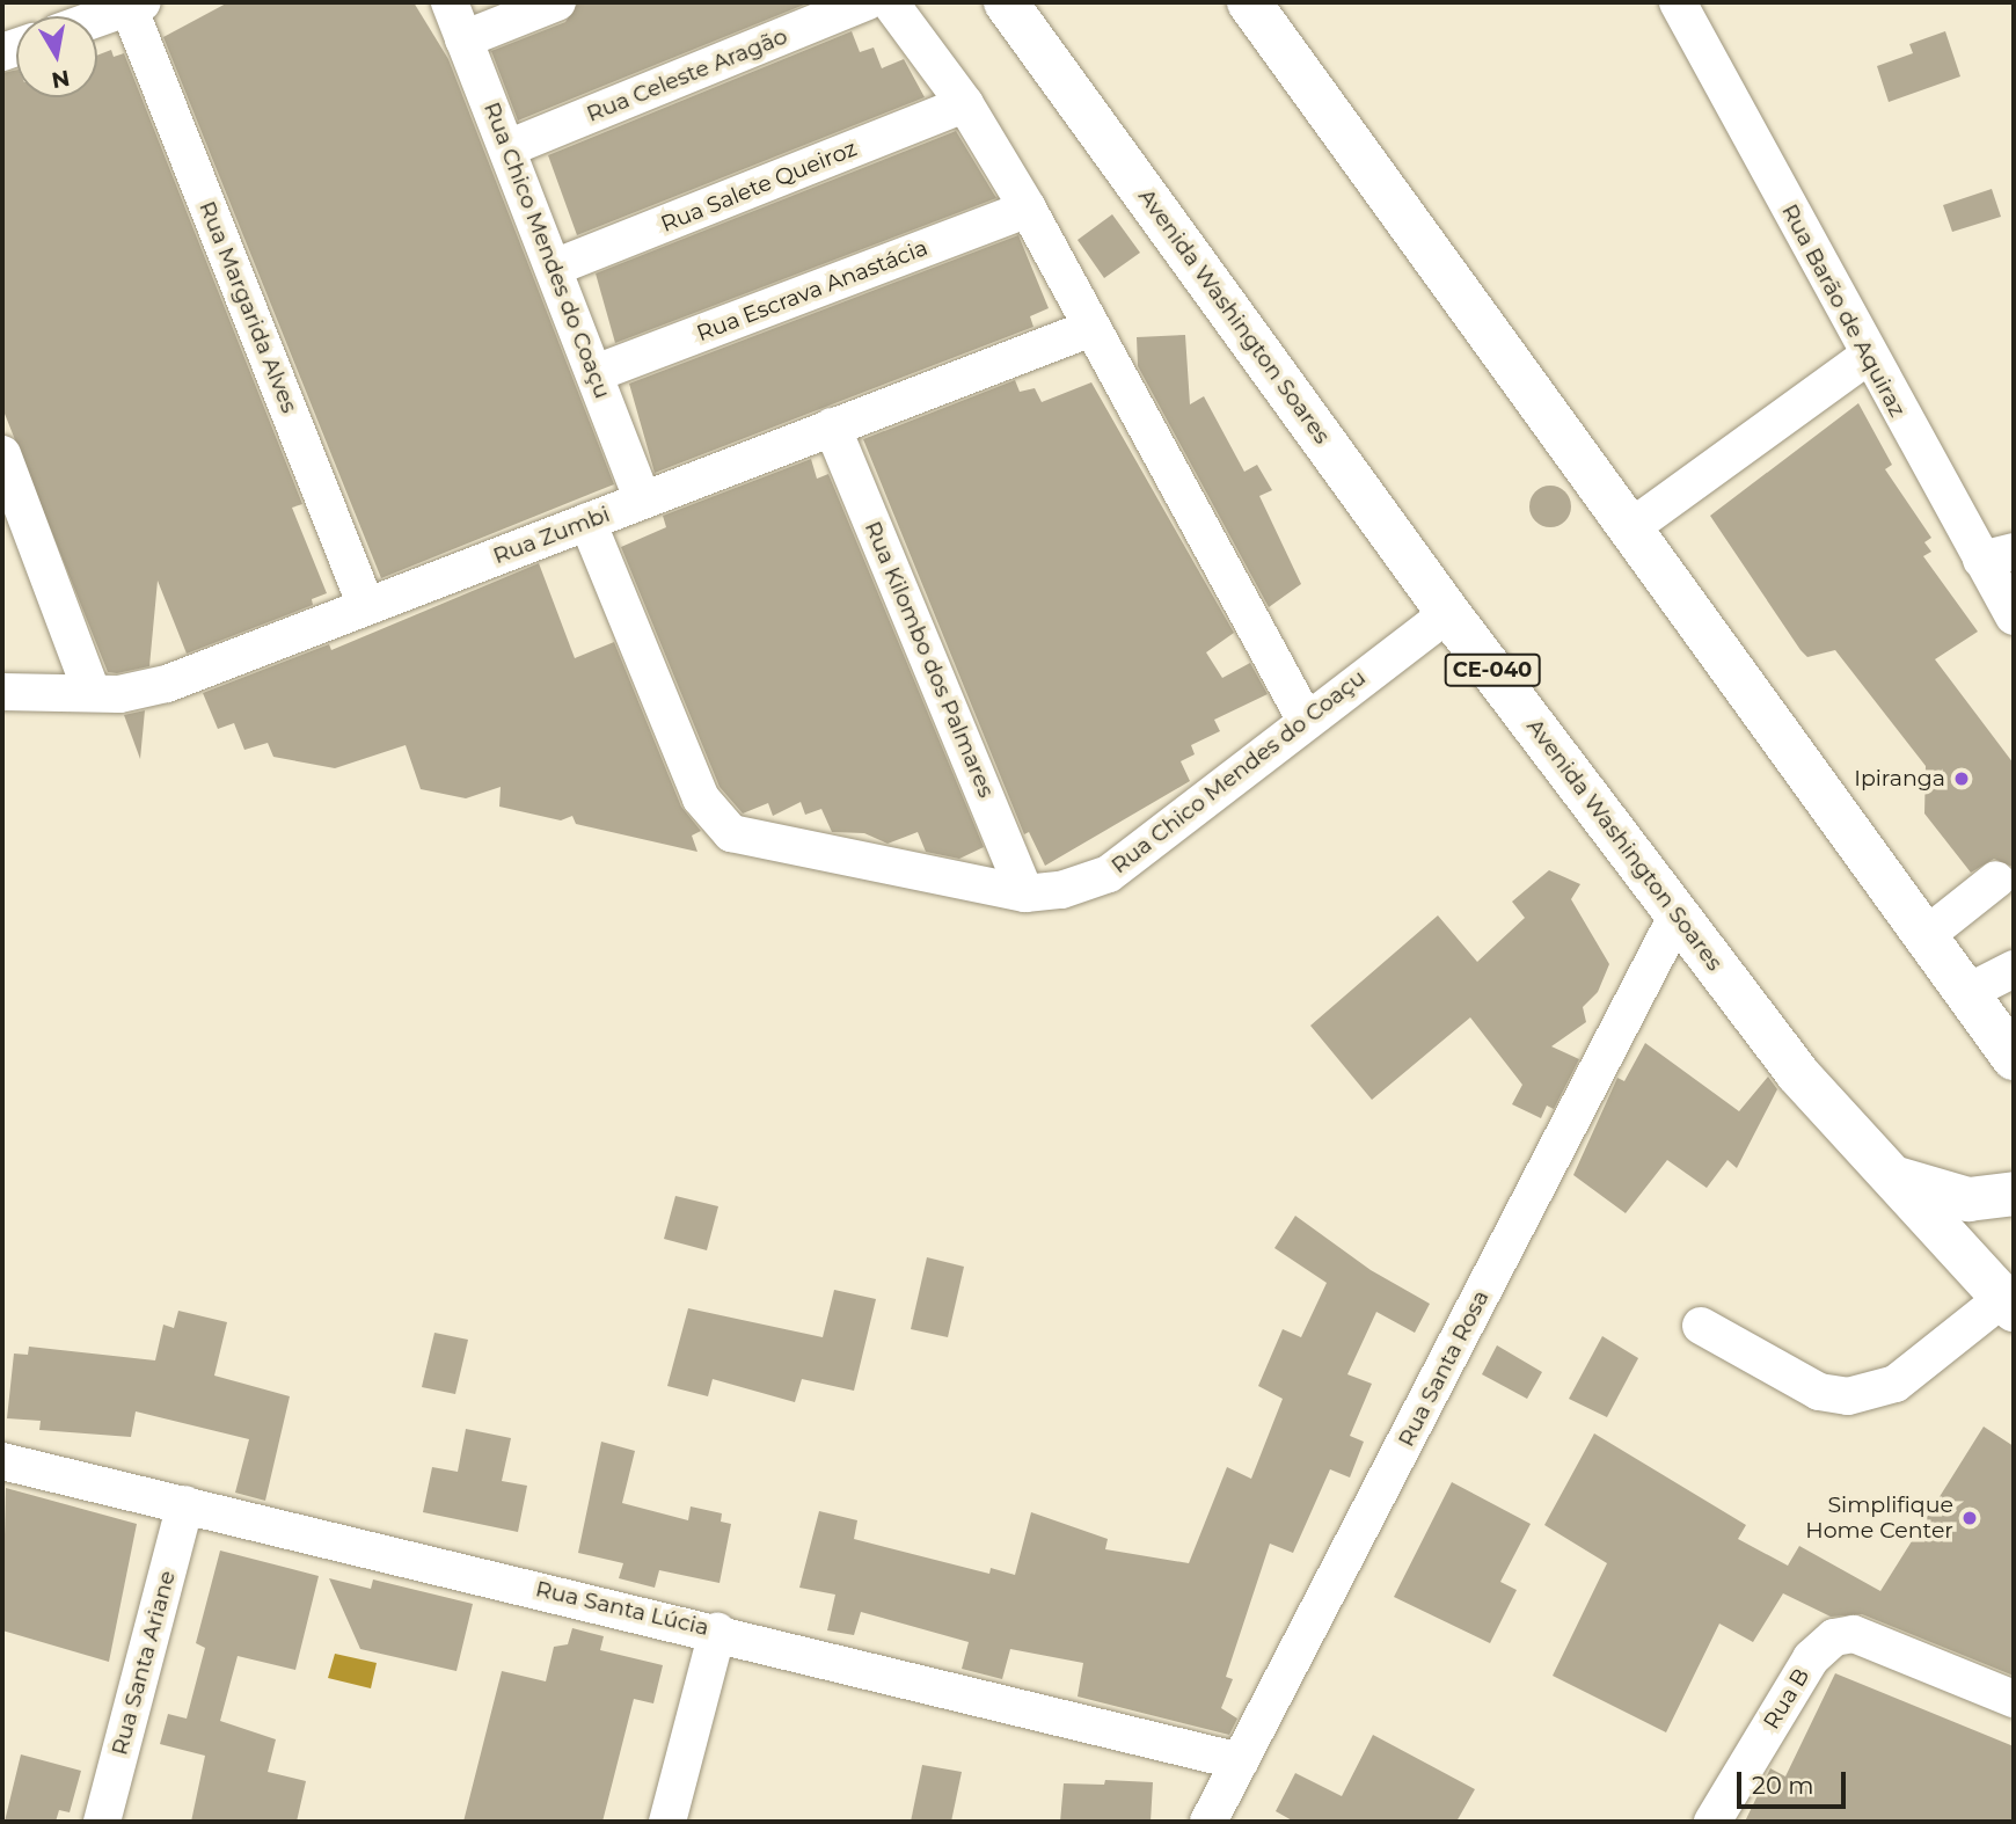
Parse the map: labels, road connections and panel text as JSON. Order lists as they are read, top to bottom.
{
  "streets": {
    "highway": ["Avenida Washington Soares", "CE-040"],
    "street": [
      "Rua Celeste Aragão",
      "Rua Salete Queiroz",
      "Rua Chico Mendes do Coaçu",
      "Rua Escrava Anastácia",
      "Rua Margarida Alves",
      "Rua Barão de Aquiraz",
      "Rua Zumbi",
      "Rua Kilombo dos Palmares",
      "Rua Santa Rosa",
      "Rua Santa Lúcia",
      "Rua Santa Ariane",
      "Rua B"
    ]
  },
  "crossings": [
    ["Rua Celeste Aragão", "Rua Chico Mendes do Coaçu"],
    ["Rua Salete Queiroz", "Rua Chico Mendes do Coaçu"],
    ["Rua Chico Mendes do Coaçu", "Rua Escrava Anastácia"],
    ["Rua Chico Mendes do Coaçu", "Avenida Washington Soares"],
    ["Rua Chico Mendes do Coaçu", "Rua Zumbi"],
    ["Rua Chico Mendes do Coaçu", "Rua Kilombo dos Palmares"],
    ["Rua Margarida Alves", "Rua Zumbi"],
    ["Avenida Washington Soares", "Rua Santa Rosa"],
    ["Rua Zumbi", "Rua Kilombo dos Palmares"],
    ["Rua Santa Rosa", "Rua Santa Lúcia"],
    ["Rua Santa Lúcia", "Rua Santa Ariane"]
  ],
  "places": ["Ipiranga", "Simplifique Home Center"],
  "scale_bar": "20 m",
  "north": "bottom"
}
